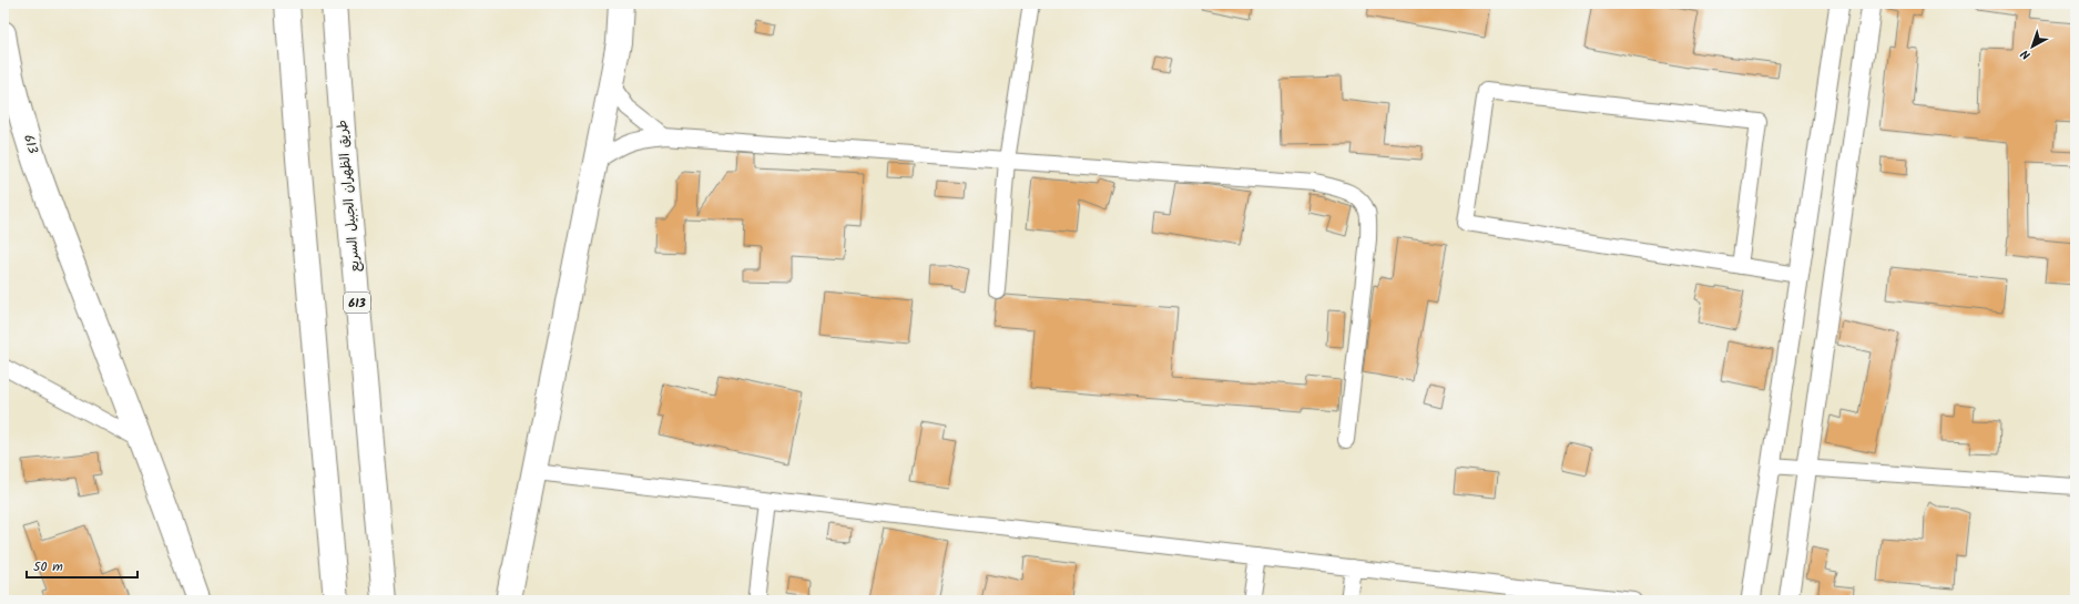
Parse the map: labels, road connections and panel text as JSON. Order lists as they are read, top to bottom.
{
  "streets": {
    "main road": ["613", "طريق الظهران الجبيل السريع"]
  },
  "scale_bar": "50 m",
  "north": "bottom left"
}
